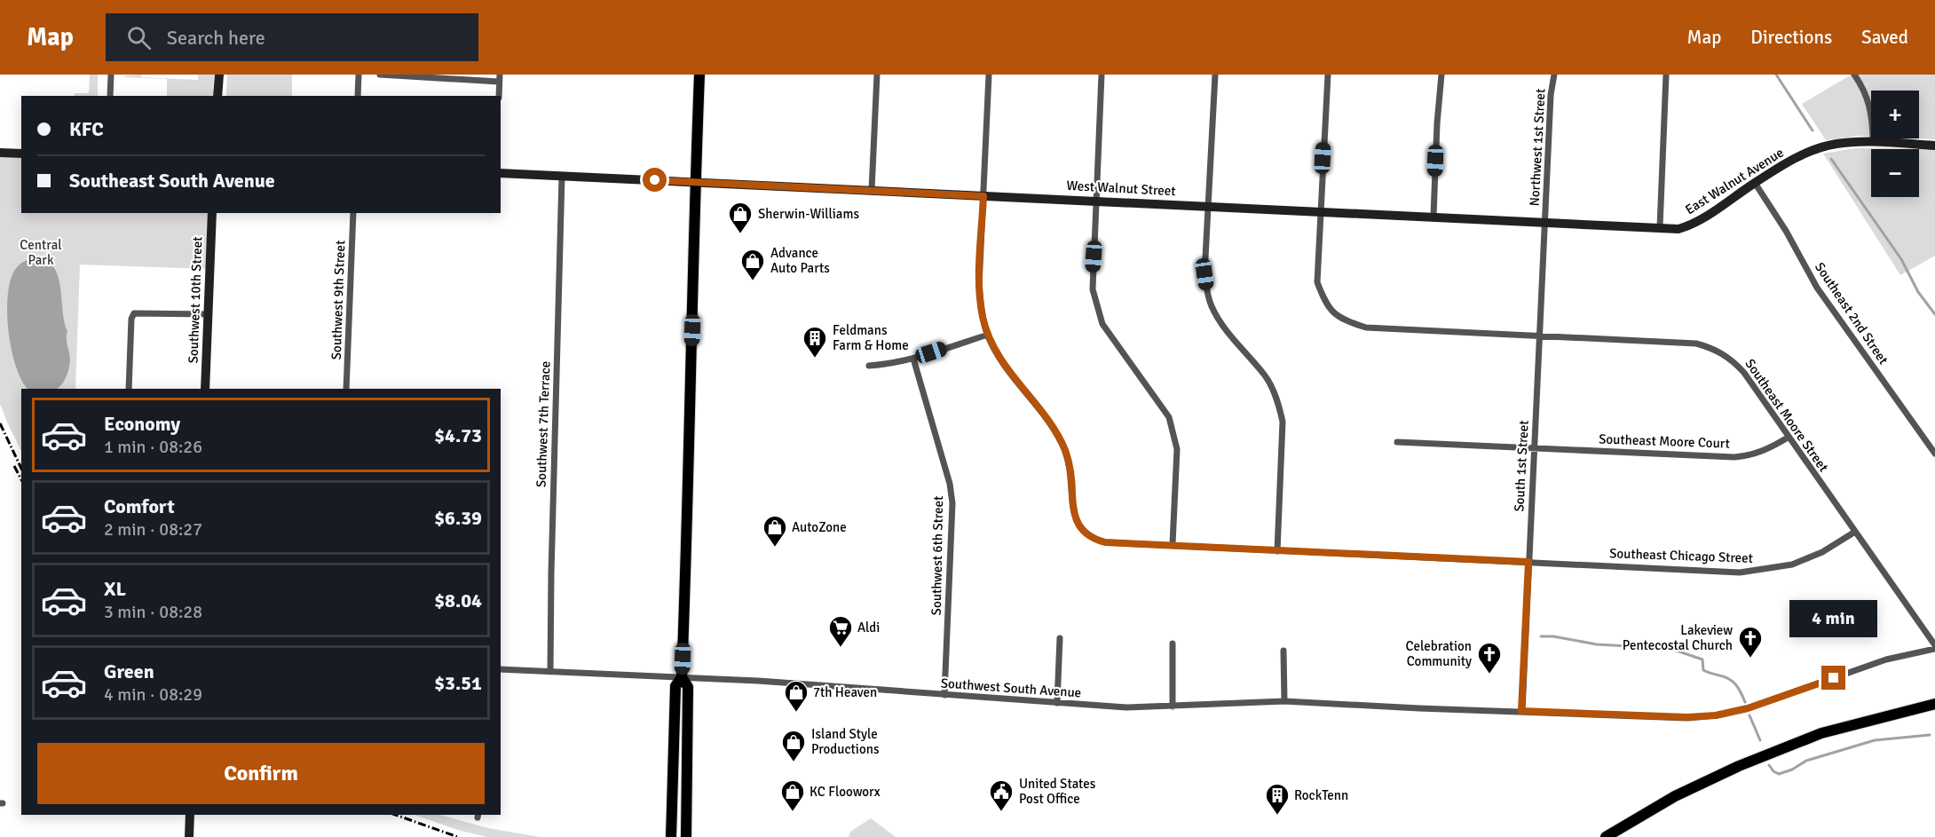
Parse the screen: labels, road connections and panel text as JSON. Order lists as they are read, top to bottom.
{
  "streets": {
    "street": [
      "Northwest 1st Street",
      "East Walnut Avenue",
      "West Walnut Street",
      "Southwest 10th Street",
      "Southwest 9th Street",
      "Southeast 2nd Street",
      "Southeast Moore Street",
      "Southwest 7th Terrace",
      "Southeast Moore Court",
      "South 1st Street",
      "Southwest 6th Street",
      "Southeast Chicago Street",
      "Southwest South Avenue"
    ]
  },
  "crossings": [
    ["Northwest 1st Street", "East Walnut Avenue"],
    ["Northwest 1st Street", "West Walnut Street"],
    ["Northwest 1st Street", "South 1st Street"],
    ["East Walnut Avenue", "West Walnut Street"],
    ["East Walnut Avenue", "Southeast 2nd Street"],
    ["East Walnut Avenue", "South 1st Street"],
    ["West Walnut Street", "Southeast Moore Street"],
    ["West Walnut Street", "Southwest 7th Terrace"],
    ["West Walnut Street", "South 1st Street"],
    ["Southeast Moore Street", "Southeast Moore Court"],
    ["Southeast Moore Street", "South 1st Street"],
    ["Southeast Moore Street", "Southeast Chicago Street"],
    ["Southeast Moore Street", "Southwest South Avenue"],
    ["Southwest 7th Terrace", "Southwest South Avenue"],
    ["Southeast Moore Court", "South 1st Street"],
    ["South 1st Street", "Southeast Chicago Street"],
    ["South 1st Street", "Southwest South Avenue"],
    ["Southwest 6th Street", "Southwest South Avenue"]
  ],
  "parks": ["Central Park"],
  "places": {
    "shop": [
      "Sherwin-Williams",
      "Advance Auto Parts",
      "AutoZone",
      "7th Heaven",
      "Island Style Productions",
      "KC Flooworx"
    ],
    "building": ["Feldmans Farm & Home", "RockTenn"],
    "supermarket": ["Aldi"],
    "church": ["Lakeview Pentecostal Church", "Celebration Community"],
    "public building": ["United States Post Office"]
  },
  "page": {
    "header": "Map",
    "search": "Search here",
    "nav": ["Map", "Directions", "Saved"],
    "map_buttons": ["+", "−"],
    "banner": ["KFC", "Southeast South Avenue"],
    "list": [
      {
        "name": "Economy",
        "note": "1 min · 08:26",
        "value": "$4.73"
      },
      {
        "name": "Comfort",
        "note": "2 min · 08:27",
        "value": "$6.39"
      },
      {
        "name": "XL",
        "note": "3 min · 08:28",
        "value": "$8.04"
      },
      {
        "name": "Green",
        "note": "4 min · 08:29",
        "value": "$3.51"
      }
    ],
    "bubble": "4 min",
    "buttons": "Confirm"
  }
}
